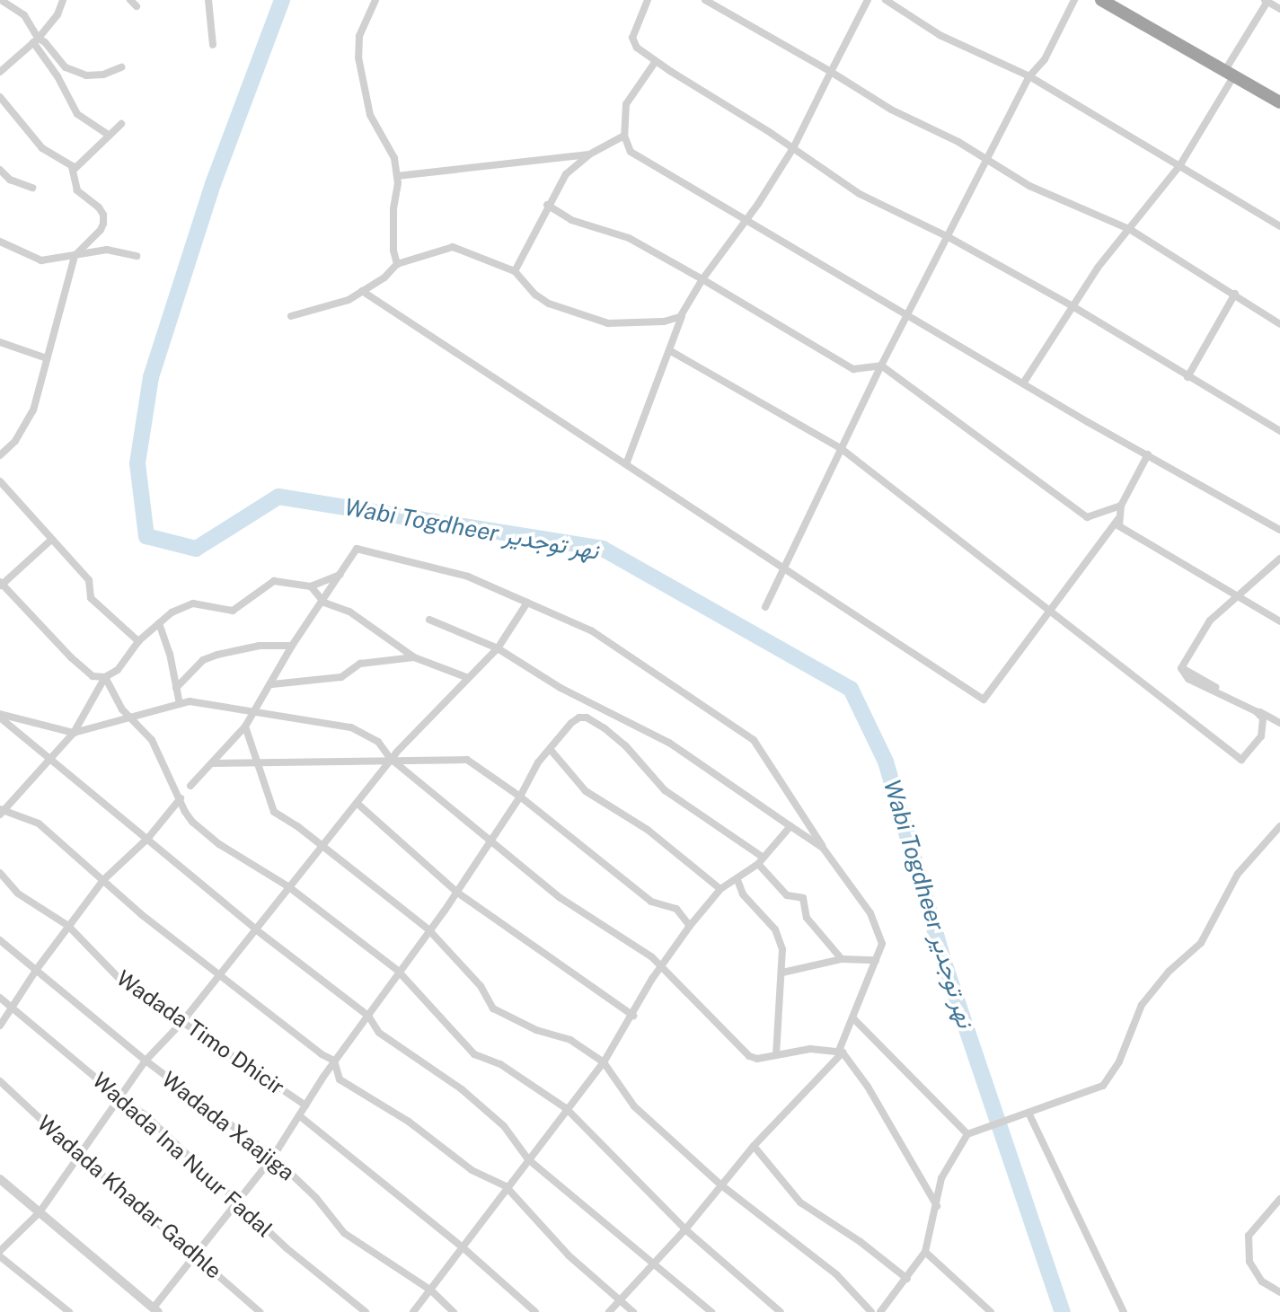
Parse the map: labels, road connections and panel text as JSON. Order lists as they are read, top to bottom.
{
  "streets": {
    "street": [
      "Wadada Timo Dhicir",
      "Wadada Xaajiga",
      "Wadada Ina Nuur Fadal",
      "Wadada Khadar Gadhle"
    ]
  },
  "water": ["Wabi Togdheer نهر توجدير"]
}
